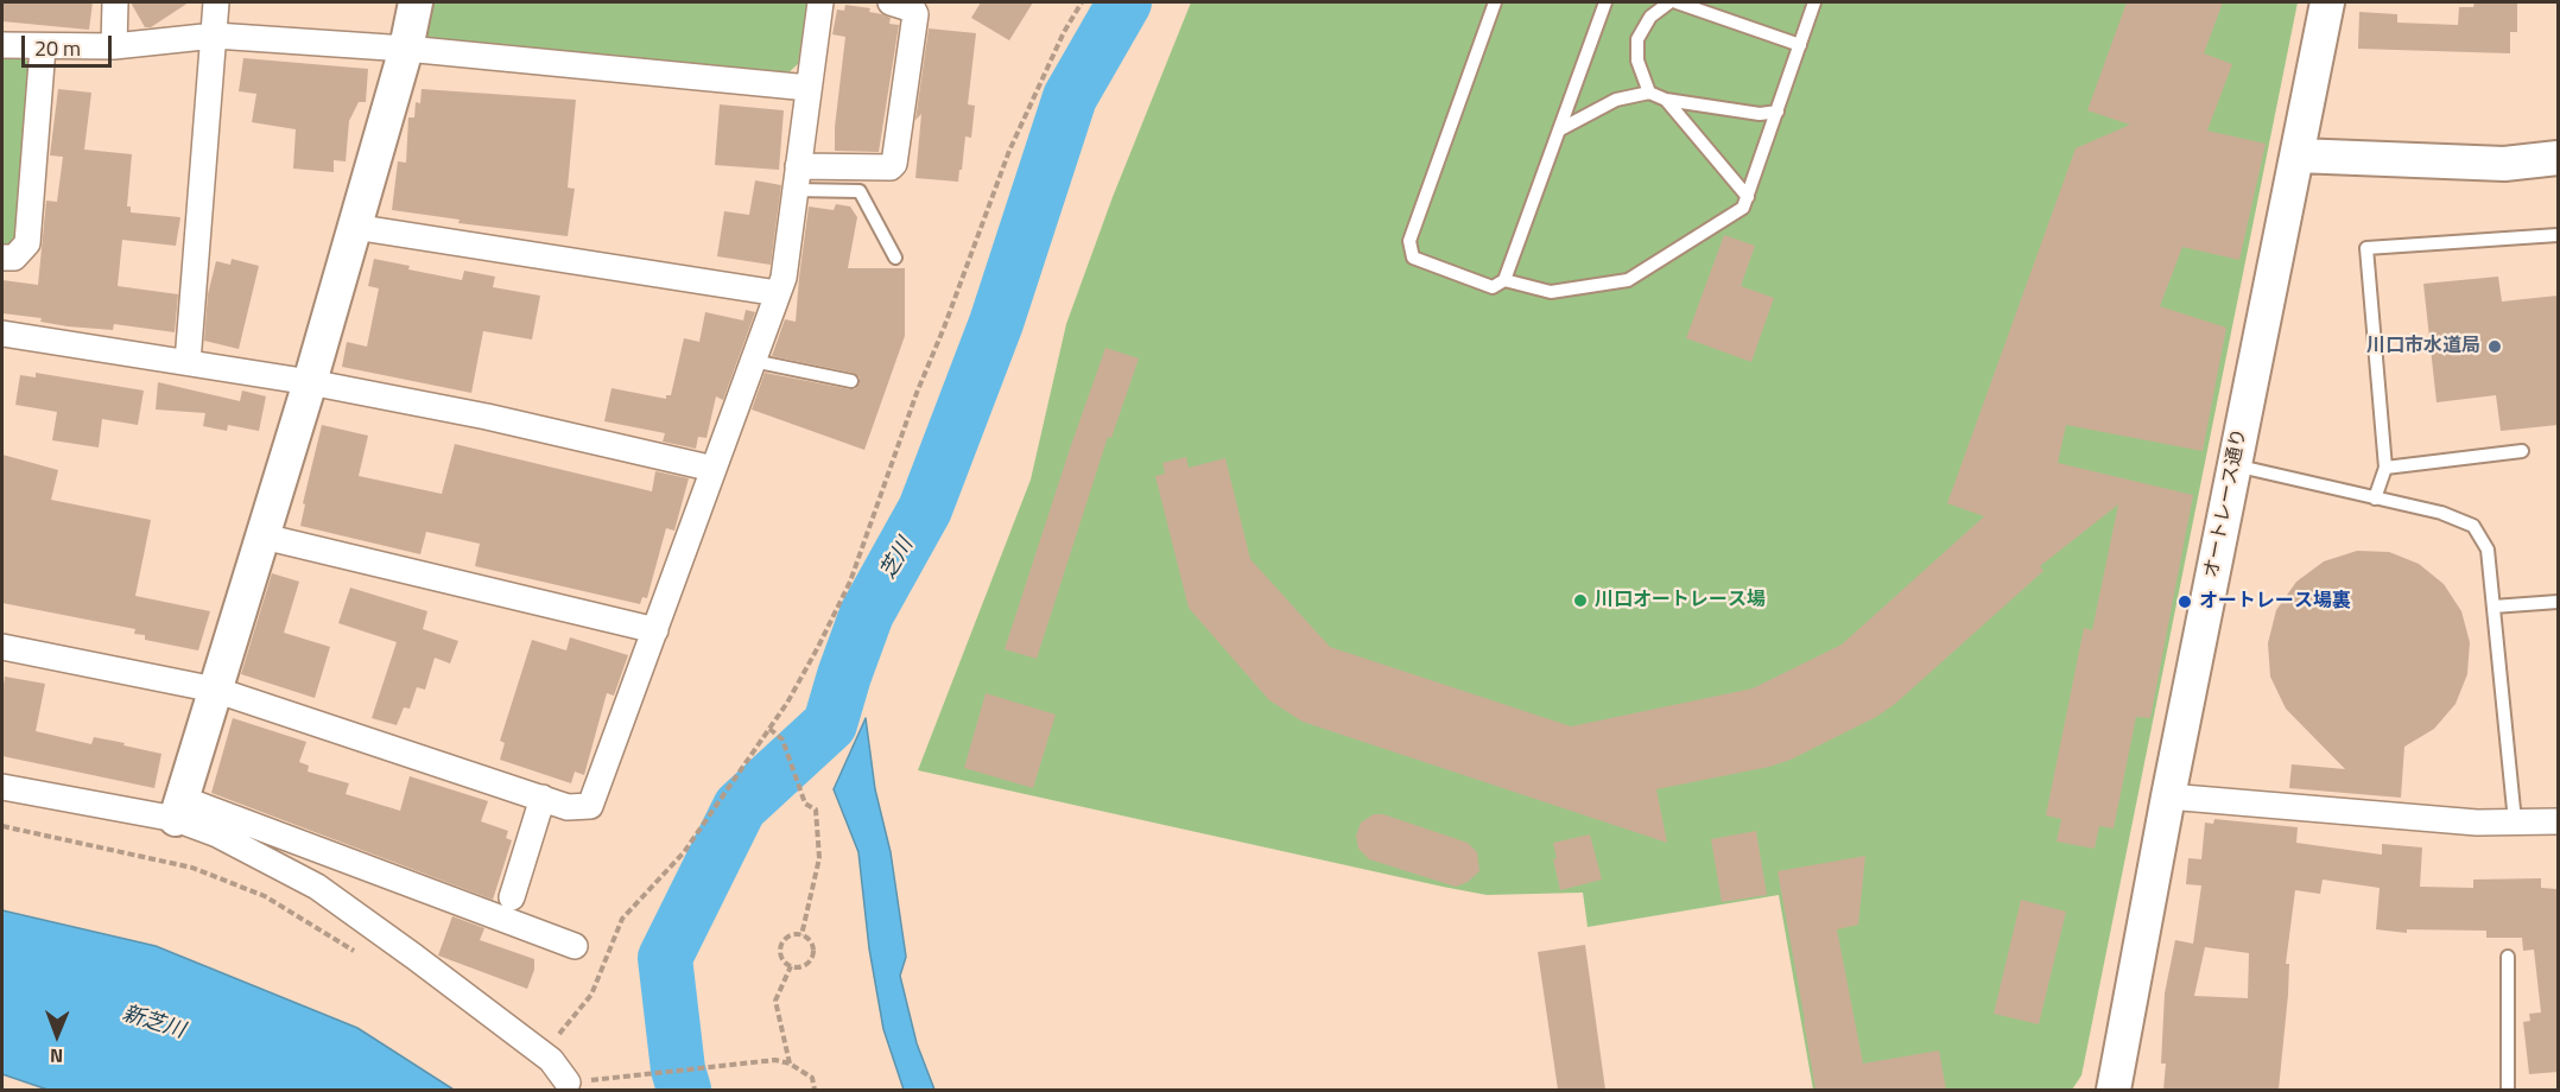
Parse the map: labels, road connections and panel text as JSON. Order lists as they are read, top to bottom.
{
  "streets": {
    "street": ["オートレース通り"]
  },
  "water": ["芝川", "新芝川"],
  "places": ["川口市水道局", "川口オートレース場", "オートレース場裏"],
  "scale_bar": "20 m",
  "north": "bottom"
}
